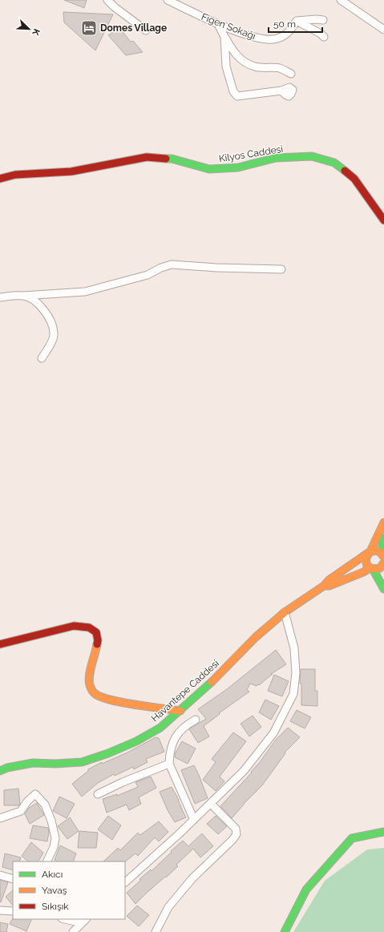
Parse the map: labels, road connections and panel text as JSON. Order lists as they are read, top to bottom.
{
  "streets": {
    "street": ["Figen Sokağı", "Kilyos Caddesi", "Havantepe Caddesi"]
  },
  "places": {
    "hotel": ["Domes Village"]
  },
  "legend": ["Akıcı", "Yavaş", "Sıkışık"],
  "scale_bar": "50 m",
  "north": "bottom right"
}
